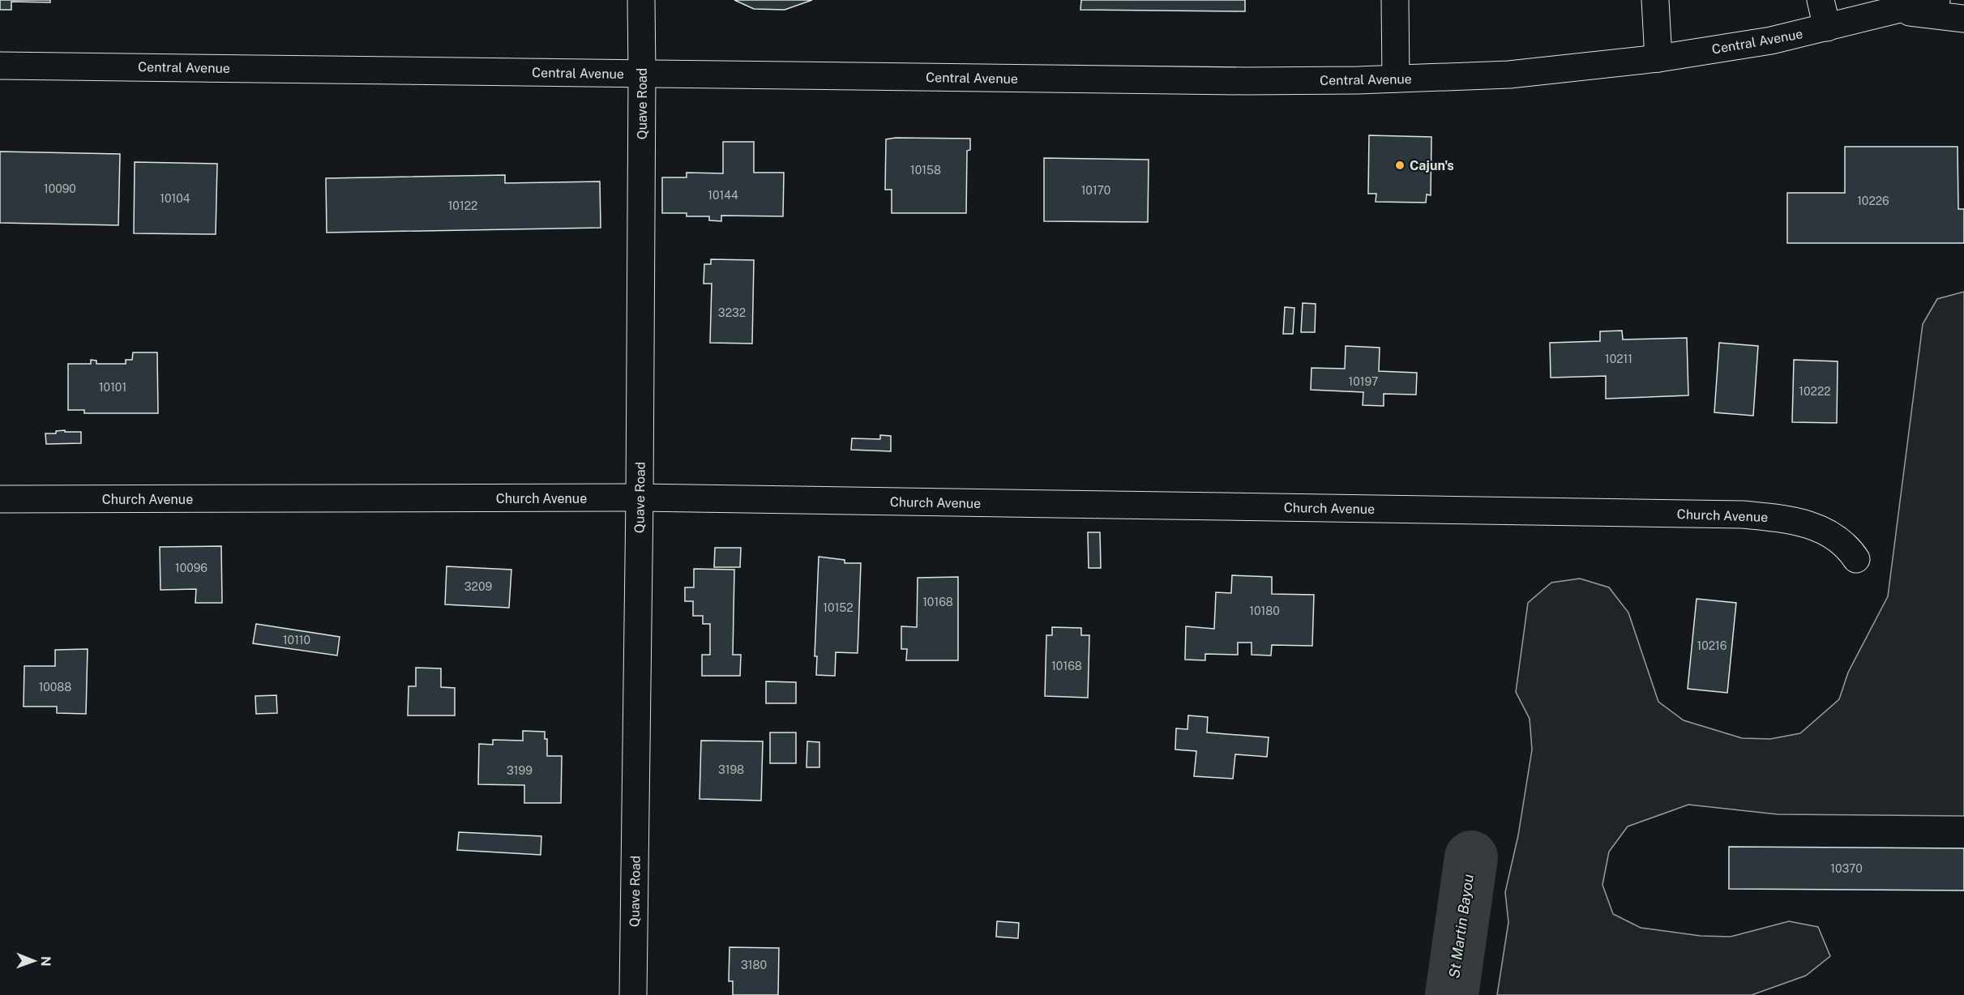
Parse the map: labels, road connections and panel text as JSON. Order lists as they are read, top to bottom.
{
  "streets": {
    "street": ["Central Avenue", "Quave Road", "Church Avenue"]
  },
  "crossings": [
    ["Central Avenue", "Quave Road"],
    ["Quave Road", "Church Avenue"]
  ],
  "water": ["St Martin Bayou"],
  "places": ["Cajun's"],
  "house_numbers": [
    "10158",
    "10090",
    "10170",
    "10144",
    "10104",
    "10226",
    "10122",
    "3232",
    "10211",
    "10197",
    "10101",
    "10222",
    "10096",
    "3209",
    "10168",
    "10152",
    "10180",
    "10110",
    "10216",
    "10168",
    "10088",
    "3198",
    "3199",
    "10370",
    "3180"
  ],
  "north": "right"
}
